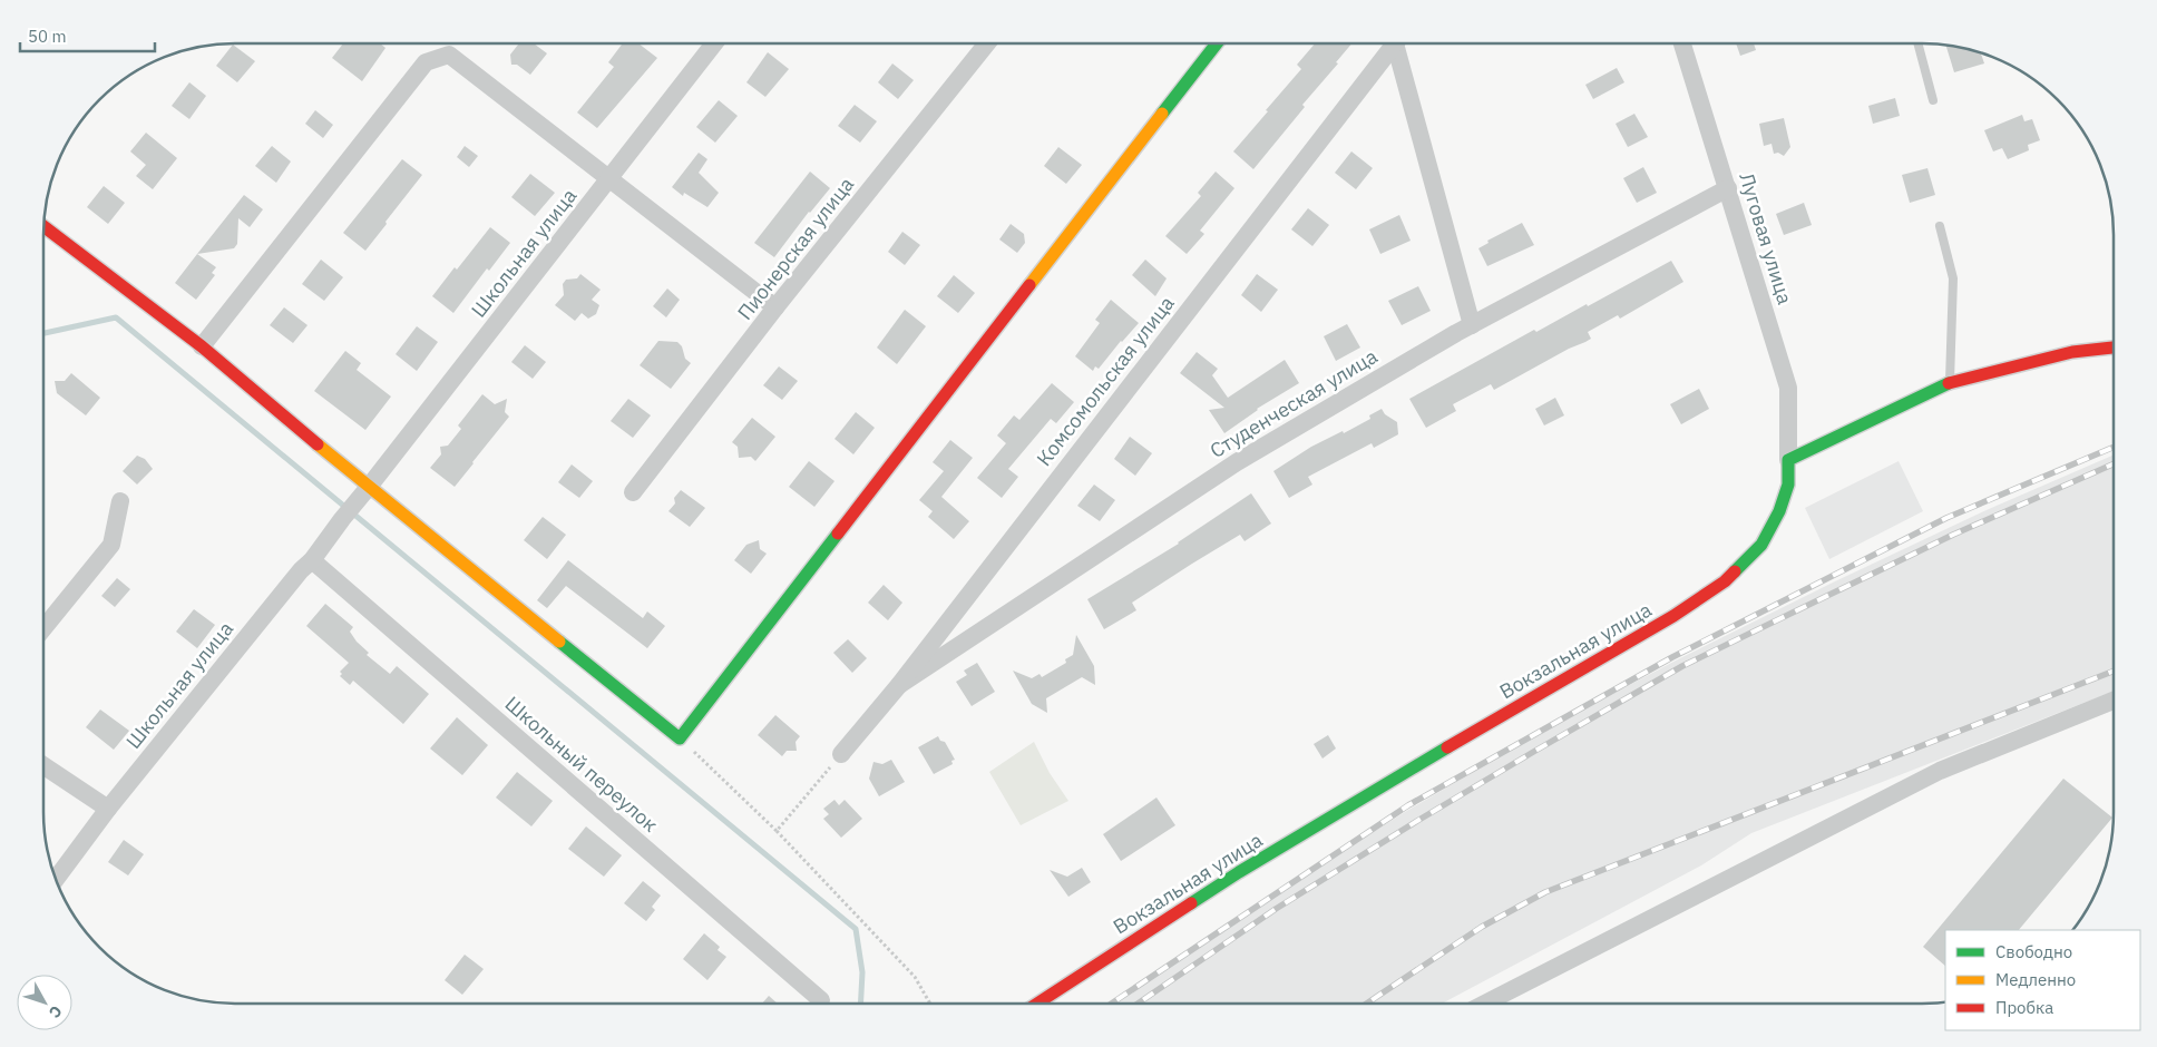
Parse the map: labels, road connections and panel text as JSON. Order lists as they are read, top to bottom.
{
  "streets": {
    "street": [
      "Луговая улица",
      "Пионерская улица",
      "Школьная улица",
      "Комсомольская улица",
      "Студенческая улица",
      "Вокзальная улица",
      "Школьный переулок"
    ]
  },
  "crossings": [
    ["Луговая улица", "Студенческая улица"],
    ["Луговая улица", "Вокзальная улица"],
    ["Школьная улица", "Школьный переулок"],
    ["Комсомольская улица", "Студенческая улица"]
  ],
  "legend": ["Свободно", "Медленно", "Пробка"],
  "scale_bar": "50 m",
  "north": "bottom right"
}
